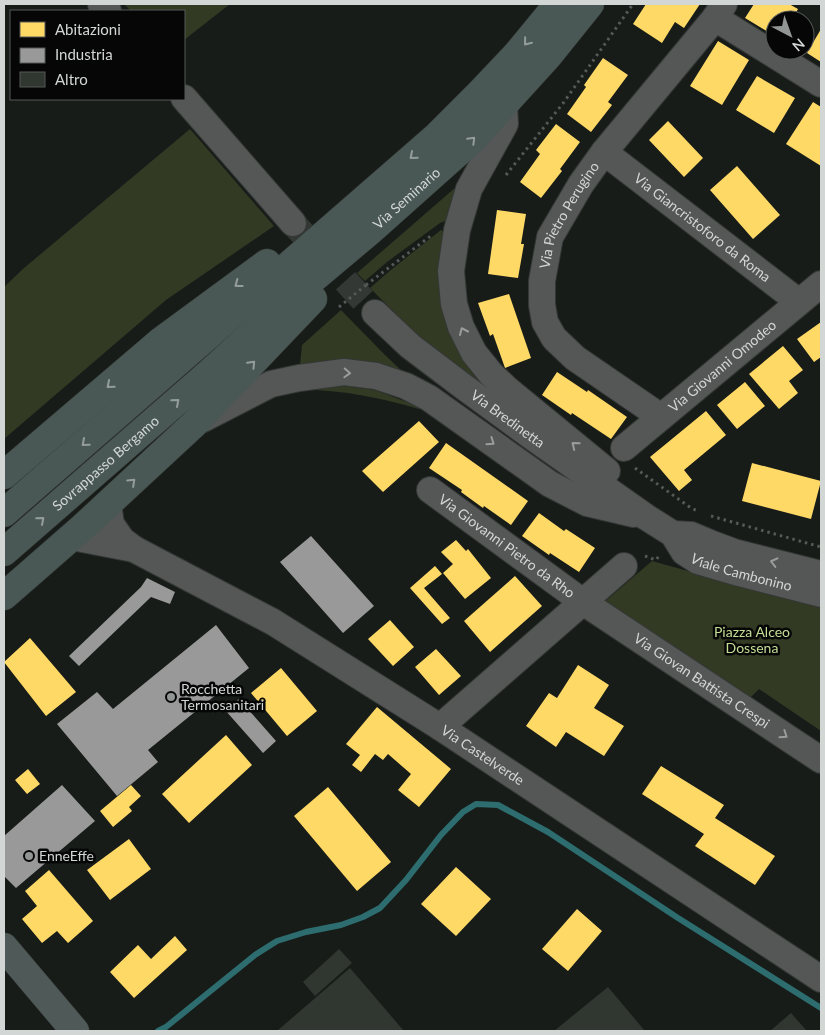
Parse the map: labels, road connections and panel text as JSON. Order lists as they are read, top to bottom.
{
  "streets": {
    "highway": ["Via Seminario", "Sovrappasso Bergamo"],
    "street": [
      "Via Pietro Perugino",
      "Via Giancristoforo da Roma",
      "Via Giovanni Omodeo",
      "Via Bredinetta",
      "Via Giovanni Pietro da Rho",
      "Viale Cambonino",
      "Via Giovan Battista Crespi",
      "Via Castelverde"
    ]
  },
  "crossings": [
    ["Via Seminario", "Sovrappasso Bergamo"],
    ["Via Pietro Perugino", "Via Giancristoforo da Roma"],
    ["Via Pietro Perugino", "Via Giovanni Omodeo"],
    ["Via Giancristoforo da Roma", "Via Giovanni Omodeo"],
    ["Via Bredinetta", "Viale Cambonino"],
    ["Via Giovanni Pietro da Rho", "Via Giovan Battista Crespi"],
    ["Via Giovanni Pietro da Rho", "Via Castelverde"]
  ],
  "one_way": ["Via Giovan Battista Crespi"],
  "parks": ["Piazza Alceo Dossena"],
  "places": ["Rocchetta Termosanitari", "EnneEffe"],
  "legend": ["Abitazioni", "Industria", "Altro"],
  "north": "bottom right"
}
